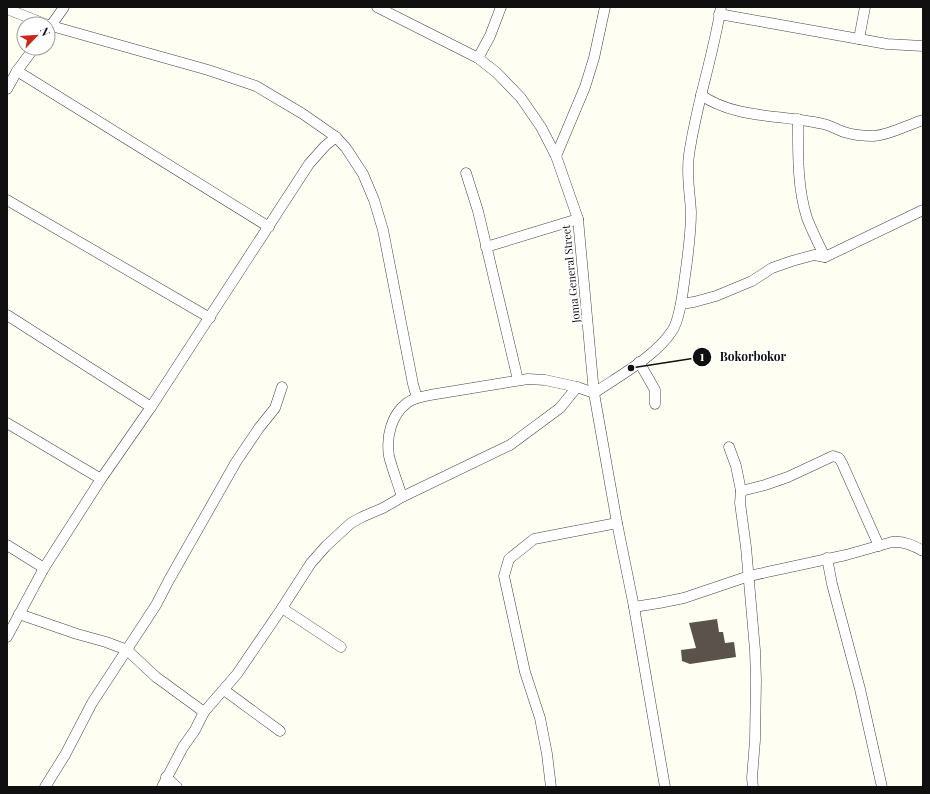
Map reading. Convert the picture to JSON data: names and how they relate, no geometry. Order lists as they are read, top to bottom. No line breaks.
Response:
{"streets":{"street":["Joma General Street"]},"places":["Bokorbokor"],"north":"top right"}
